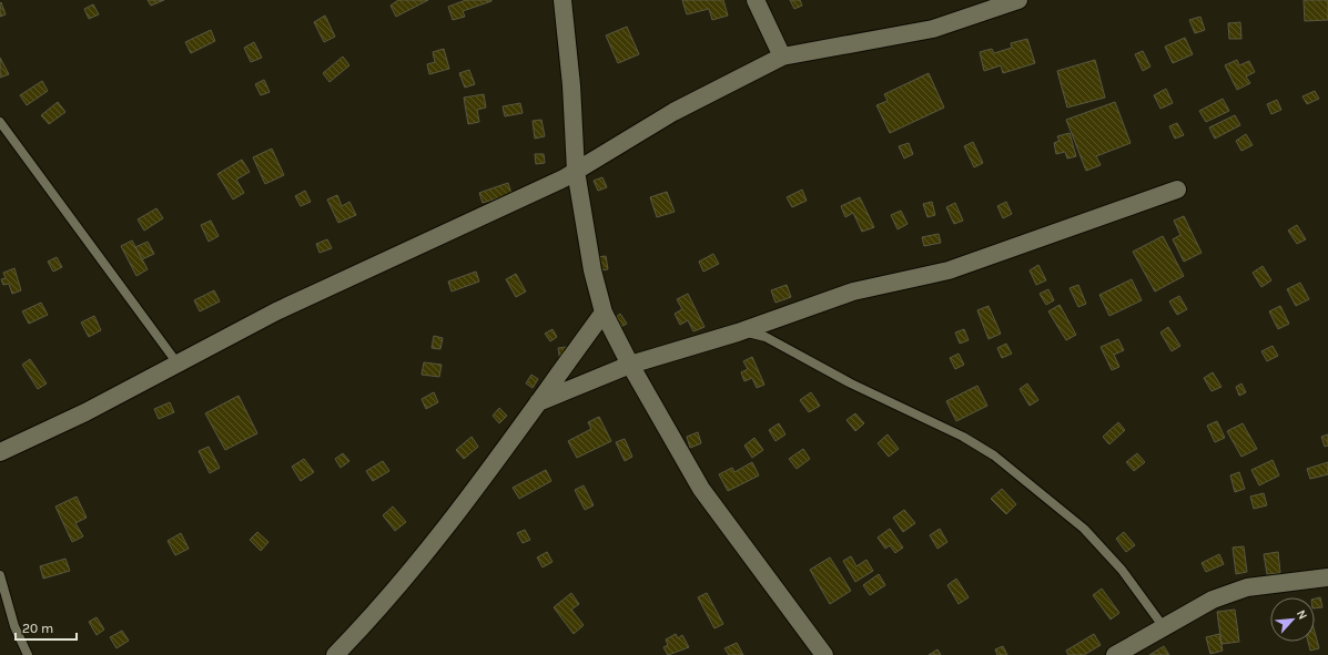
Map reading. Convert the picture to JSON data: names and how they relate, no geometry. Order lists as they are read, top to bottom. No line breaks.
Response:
{"scale_bar":"20 m","north":"top right"}
